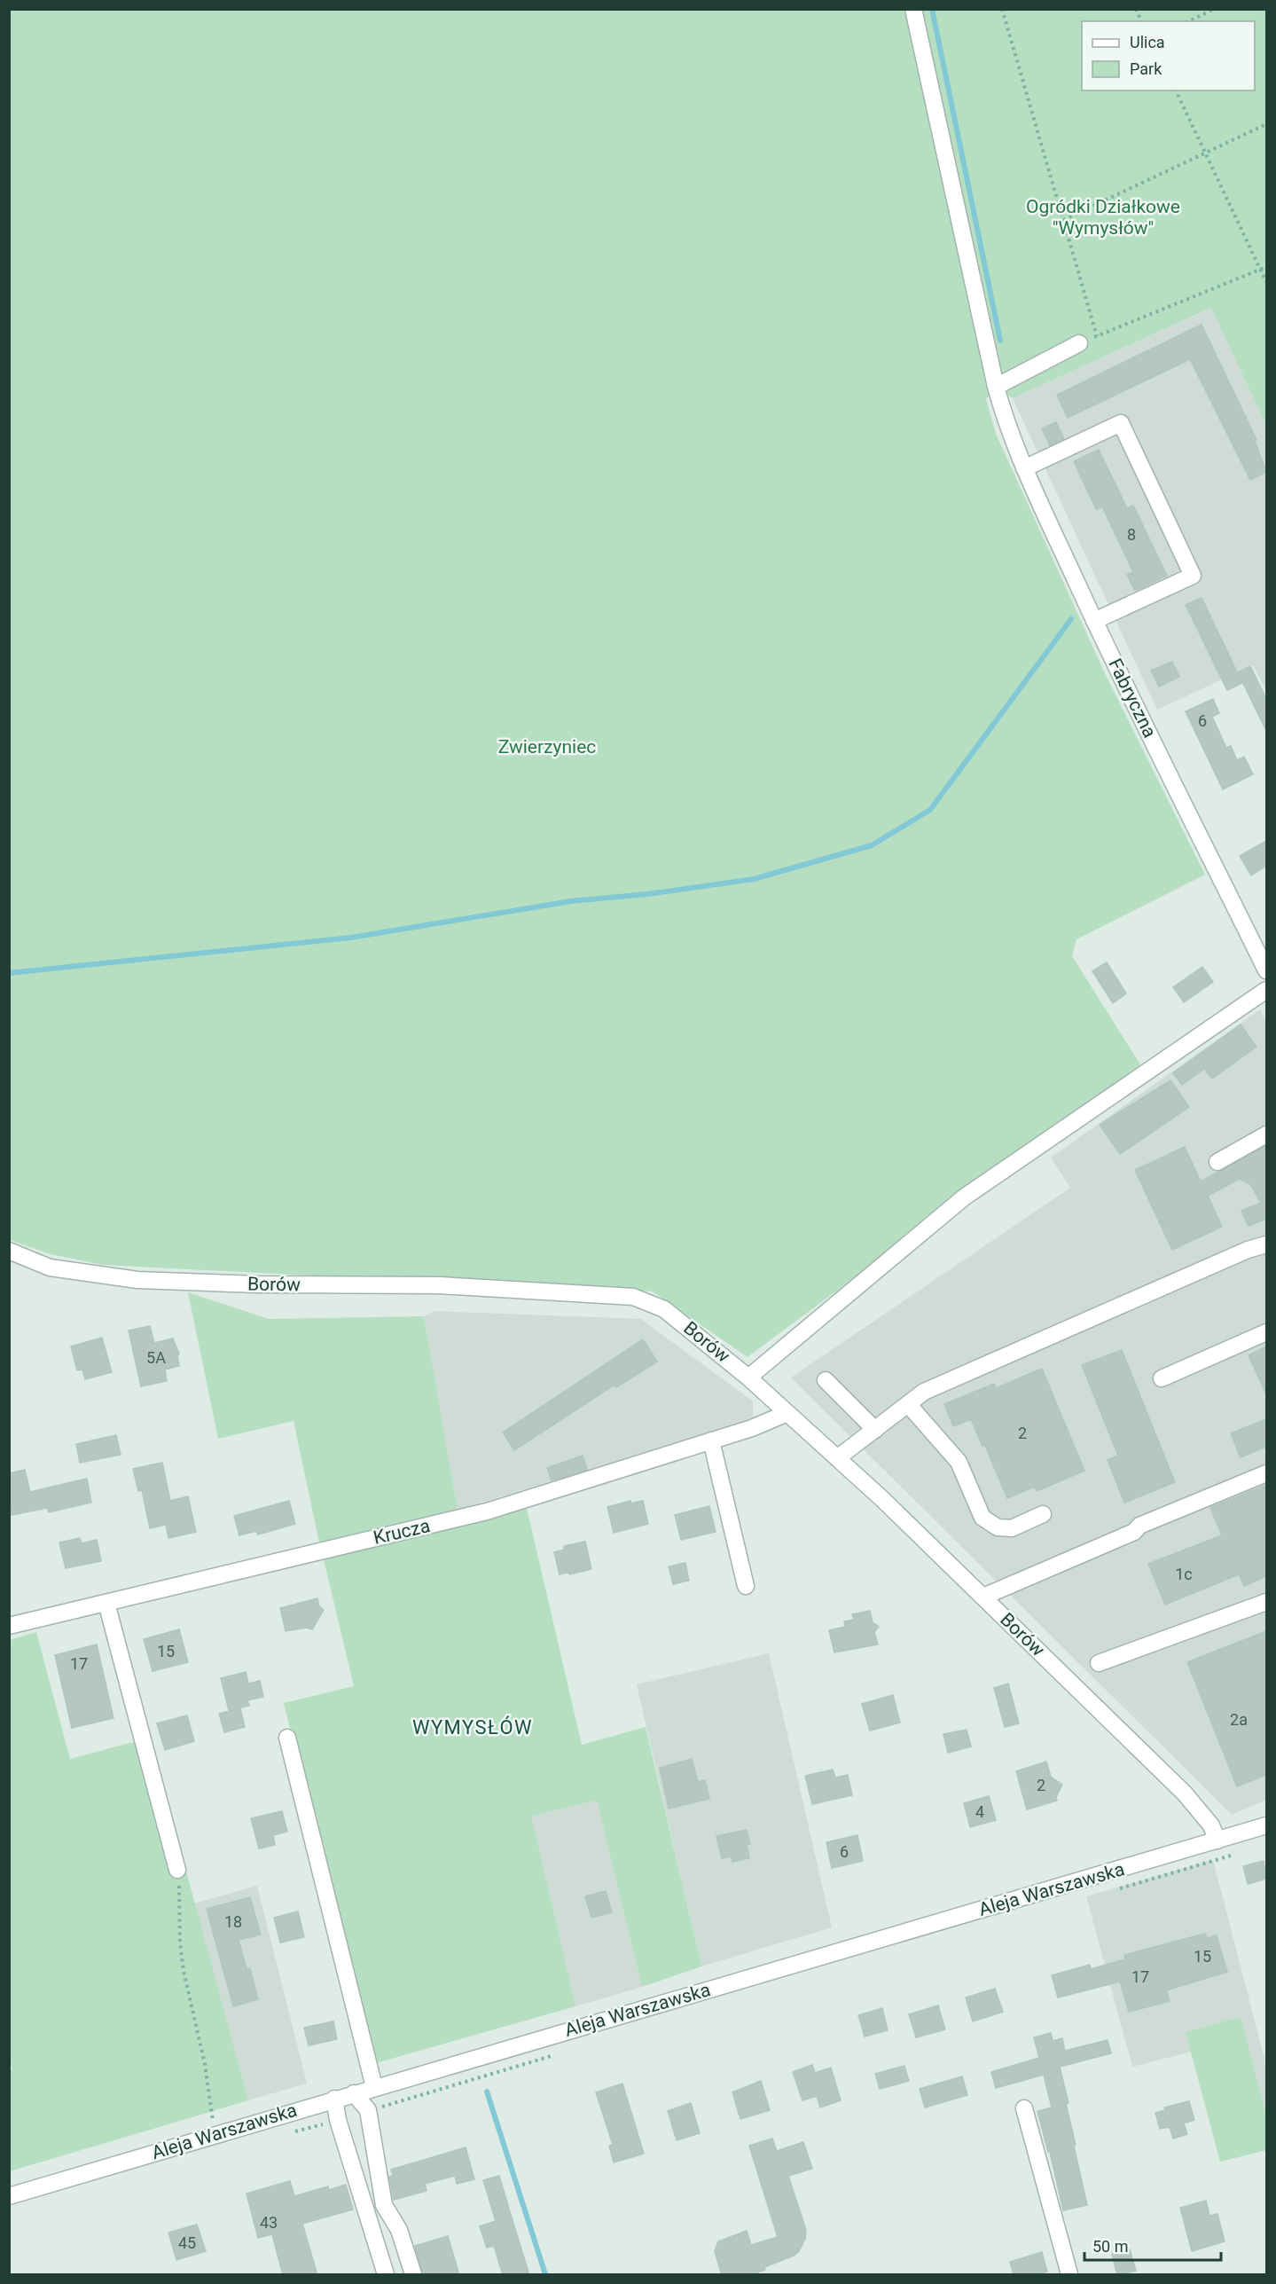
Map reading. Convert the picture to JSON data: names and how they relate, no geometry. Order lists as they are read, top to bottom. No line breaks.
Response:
{"streets":{"street":["Fabryczna","Borów","Krucza","Aleja Warszawska"]},"crossings":[["Borów","Krucza"],["Borów","Aleja Warszawska"]],"districts":["WYMYSŁÓW"],"parks":["Ogródki Działkowe \"Wymysłów\"","Zwierzyniec"],"house_numbers":["8","6","5A","2","1c","15","17","2a","2","4","6","18","15","17","43","45"],"legend":["Ulica","Park"],"scale_bar":"50 m"}
